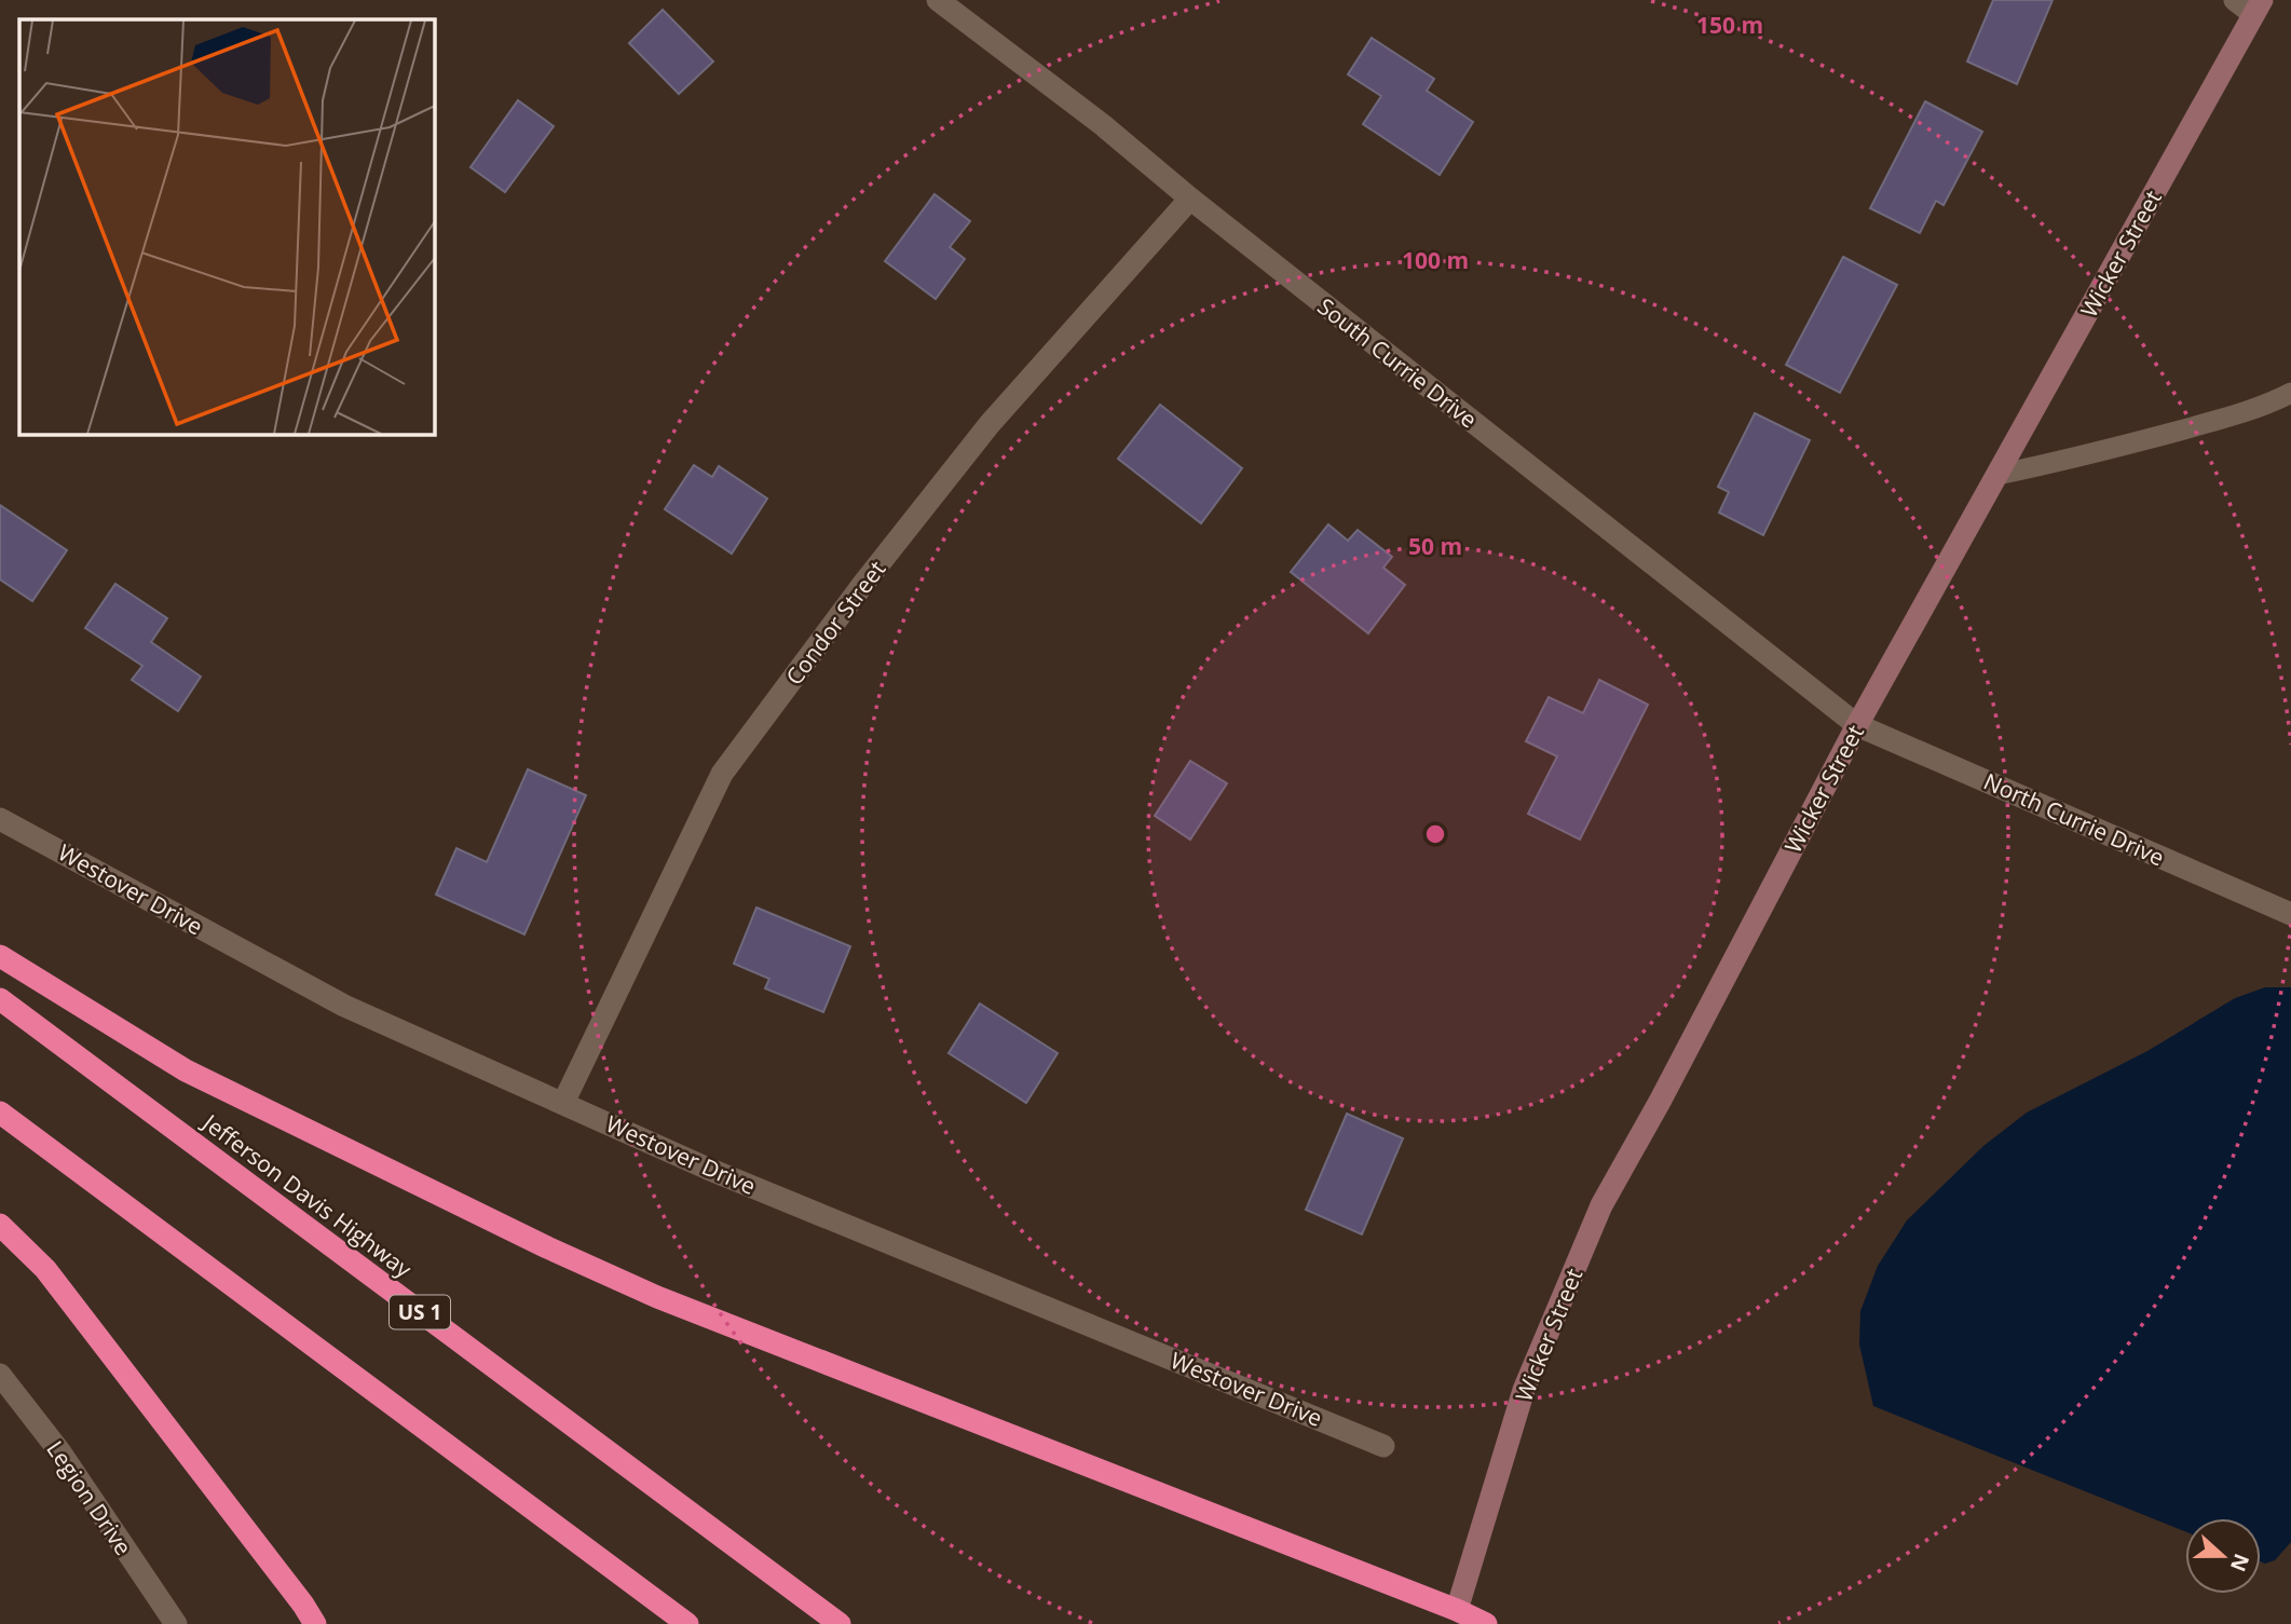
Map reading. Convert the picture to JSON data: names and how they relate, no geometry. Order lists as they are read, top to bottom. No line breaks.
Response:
{"streets":{"highway":["Jefferson Davis Highway","US 1"],"main road":["Wicker Street"],"street":["South Currie Drive","Condor Street","North Currie Drive","Westover Drive","Legion Drive"]},"crossings":[["Wicker Street","South Currie Drive"],["Wicker Street","North Currie Drive"],["South Currie Drive","Condor Street"],["South Currie Drive","North Currie Drive"],["Condor Street","Westover Drive"]],"north":"right","rings":["150 m","100 m","50 m"]}
